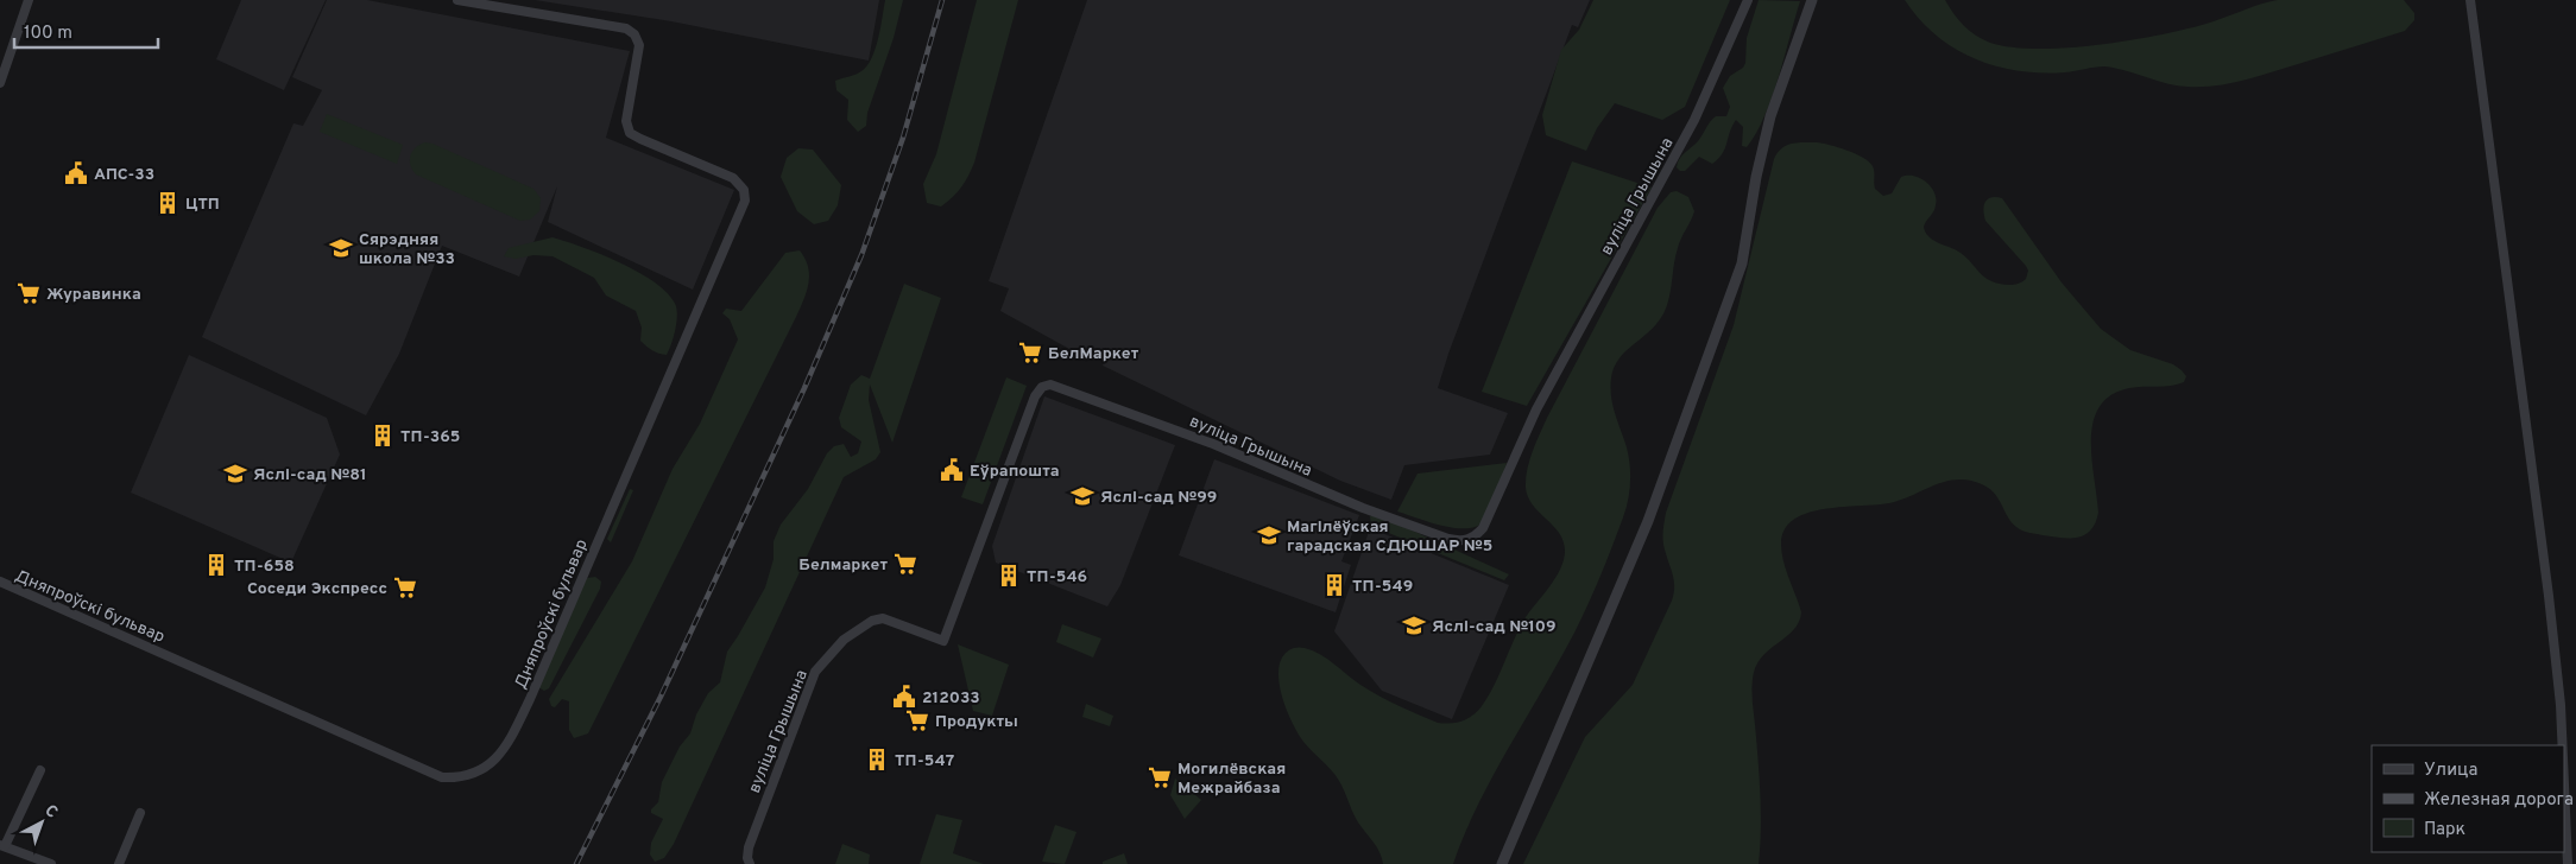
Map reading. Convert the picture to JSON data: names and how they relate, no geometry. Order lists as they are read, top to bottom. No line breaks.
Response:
{"streets":{"street":["вуліца Грышына","Дняпроўскі бульвар"]},"places":{"public building":["АПС-33","Еўрапошта","212033"],"building":["ЦТП","ТП-365","ТП-658","ТП-546","ТП-549","ТП-547"],"school or university":["Сярэдняя школа №33","Яслі-сад №81","Яслі-сад №99","Магілёўская гарадская СДЮШАР №5","Яслі-сад №109"],"supermarket":["Журавинка","БелМаркет","Белмаркет","Соседи Экспресс","Продукты","Могилёвская Межрайбаза"]},"legend":["Улица","Железная дорога","Парк"],"scale_bar":"100 m","north":"top right"}
